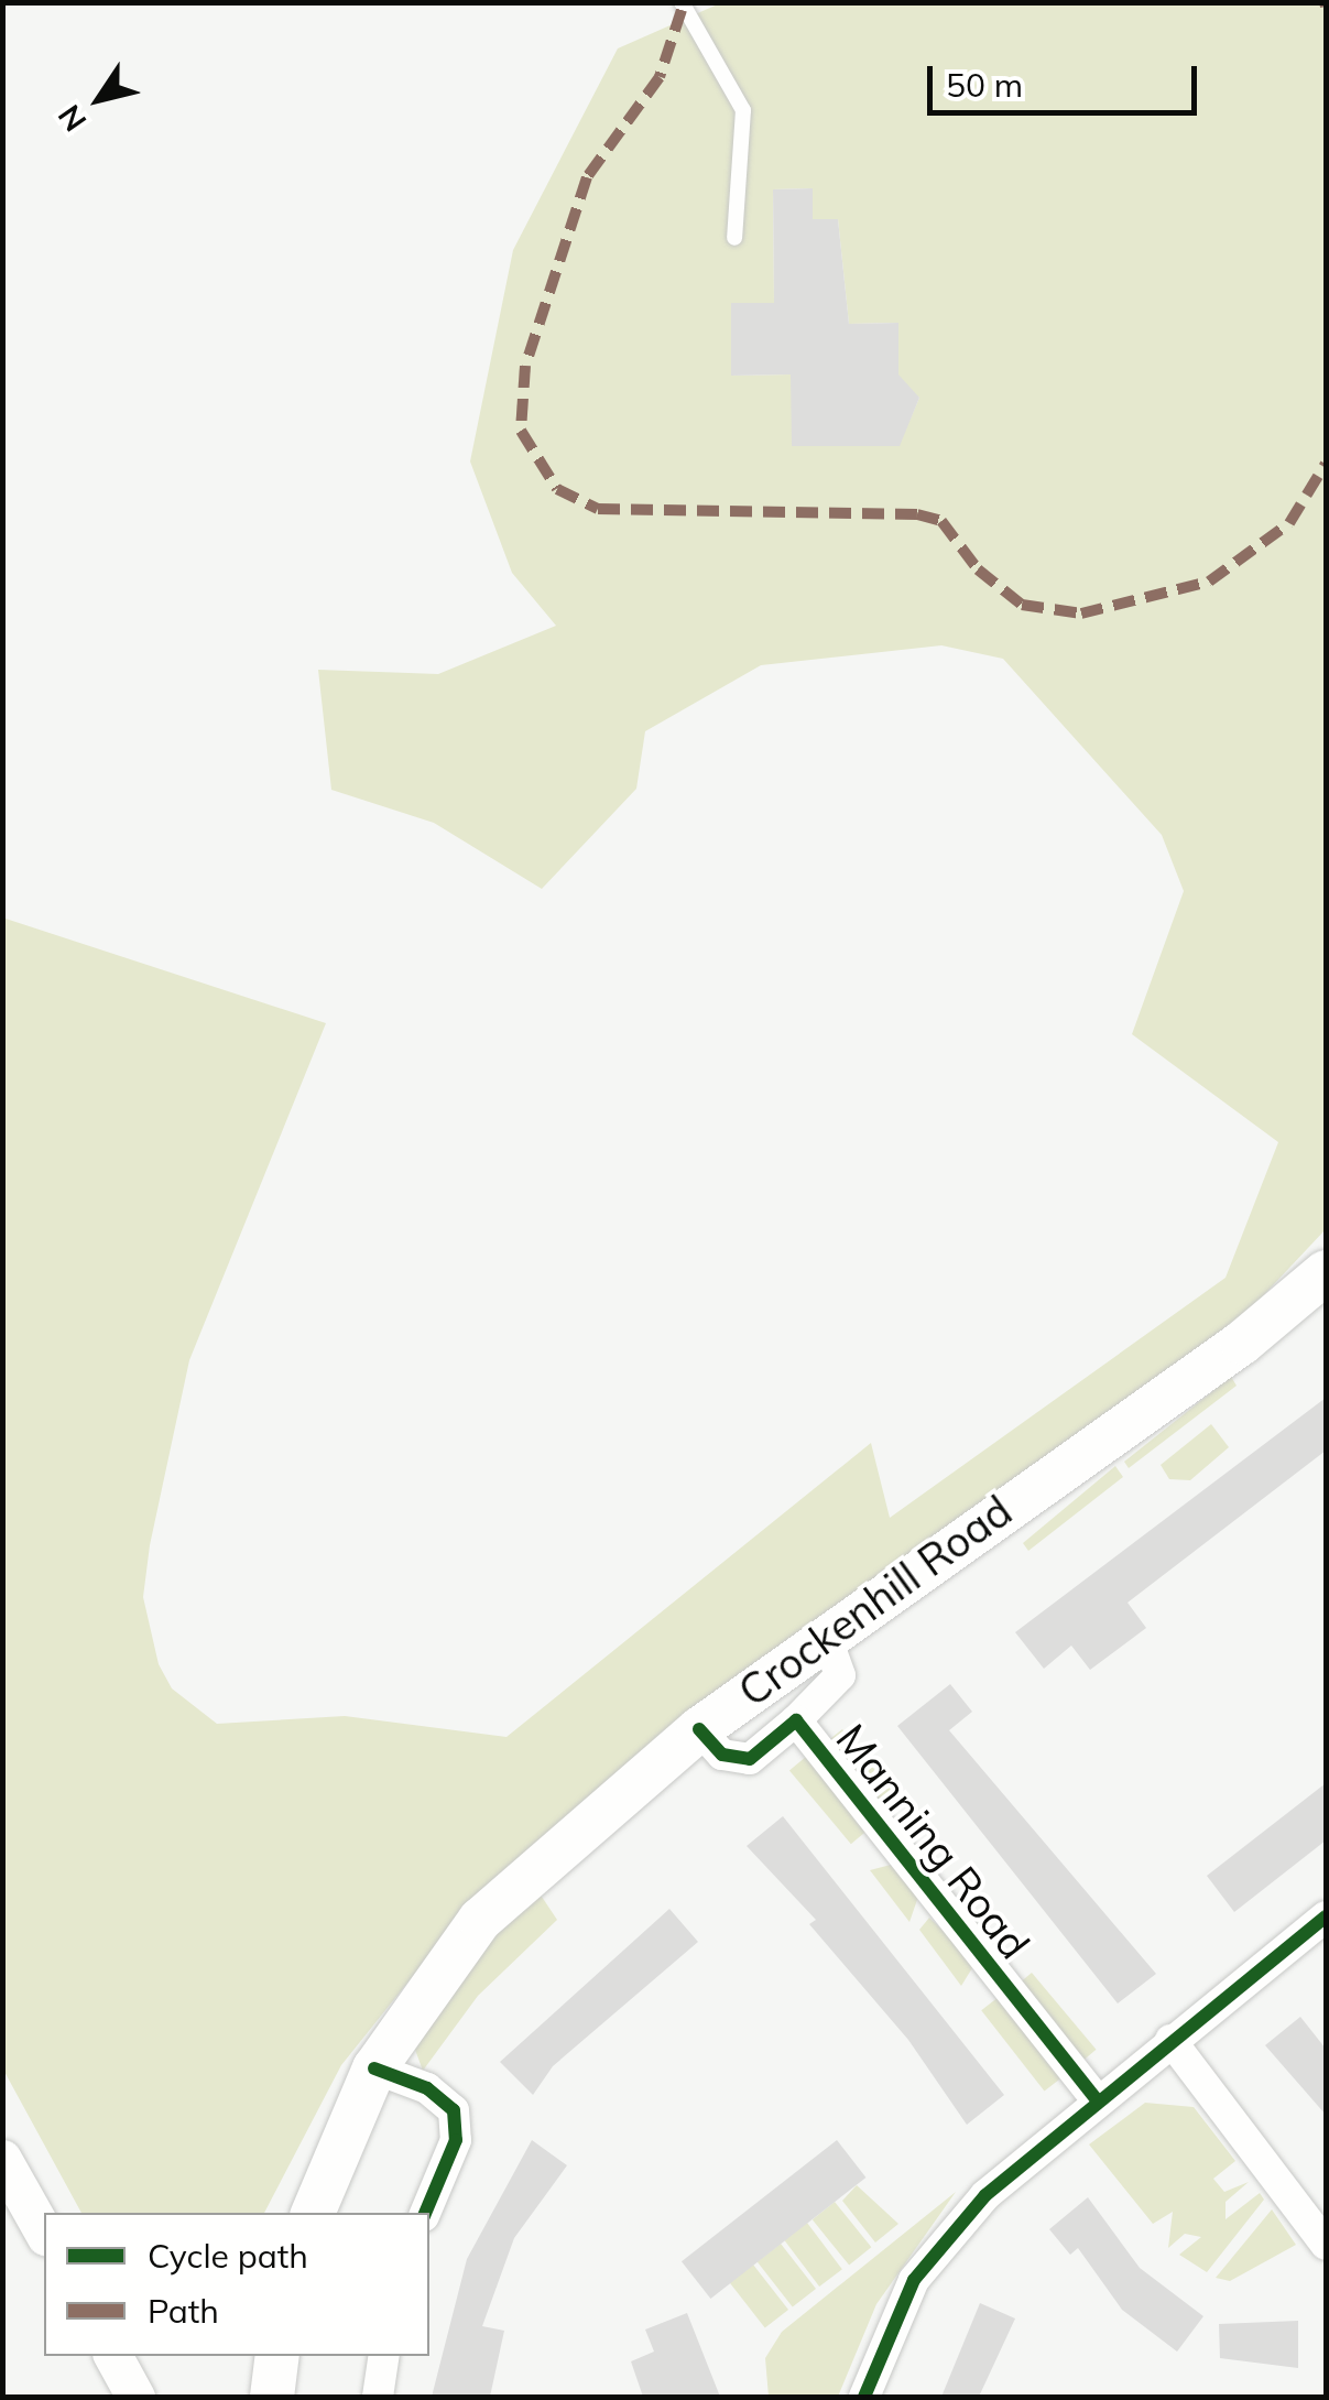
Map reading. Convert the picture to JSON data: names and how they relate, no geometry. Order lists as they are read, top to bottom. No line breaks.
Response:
{"streets":{"main road":["Crockenhill Road"],"street":["Manning Road"]},"crossings":[["Crockenhill Road","Manning Road"]],"legend":["Cycle path","Path"],"scale_bar":"50 m","north":"bottom left"}
